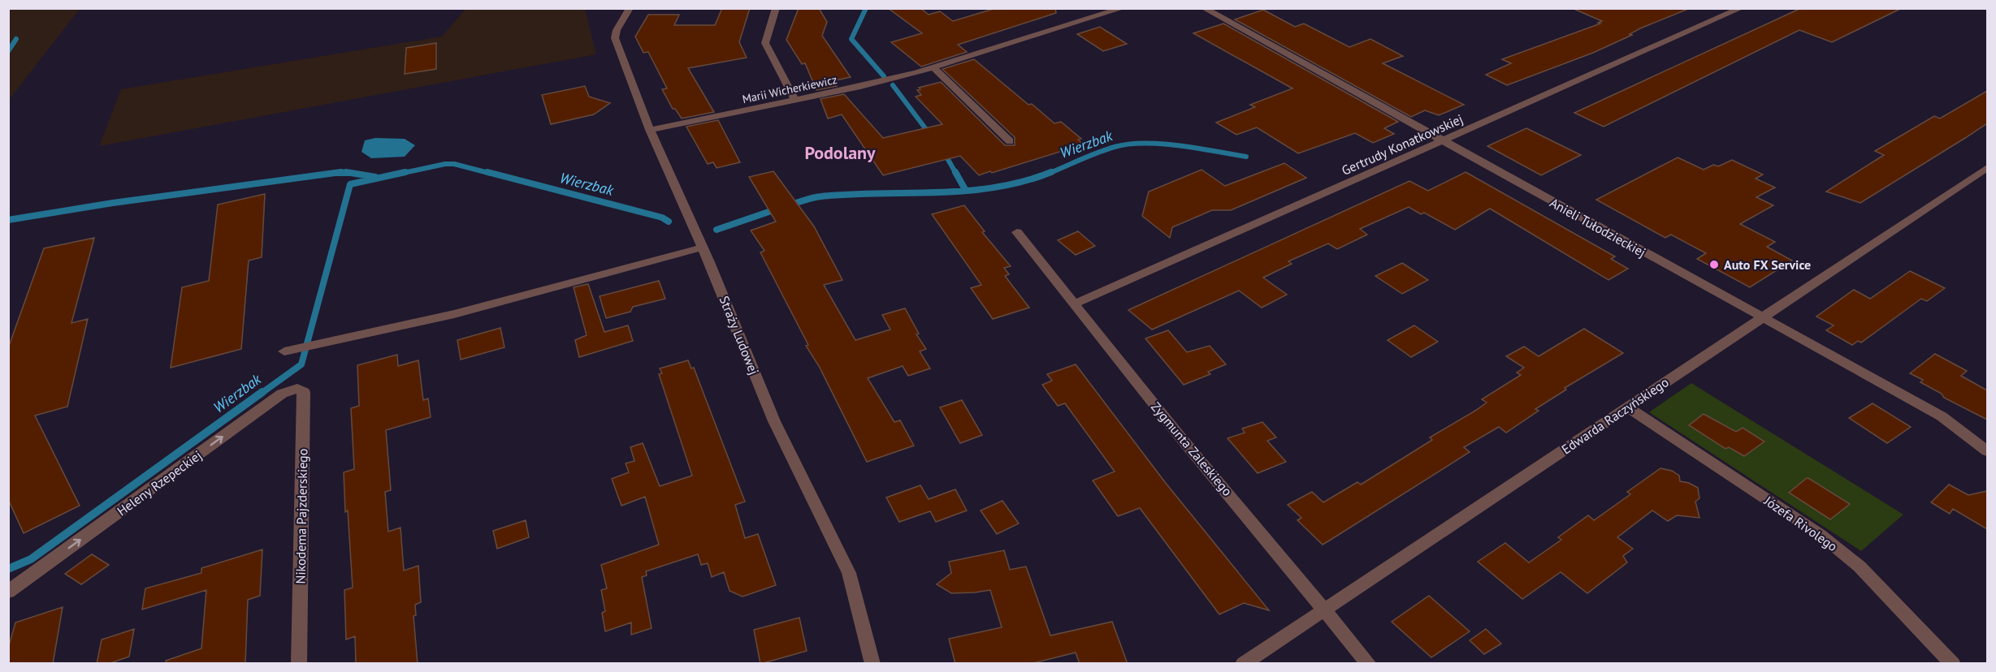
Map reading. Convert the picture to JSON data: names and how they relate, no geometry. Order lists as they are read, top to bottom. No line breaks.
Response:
{"streets":{"street":["Marii Wicherkiewicz","Gertrudy Konatkowskiej","Anieli Tułodzieckiej","Straży Ludowej","Edwarda Raczyńskiego","Zygmunta Zaleskiego","Heleny Rzepeckiej","Nikodema Pajzderskiego","Józefa Rivolego"]},"crossings":[["Marii Wicherkiewicz","Straży Ludowej"],["Gertrudy Konatkowskiej","Anieli Tułodzieckiej"],["Gertrudy Konatkowskiej","Zygmunta Zaleskiego"],["Anieli Tułodzieckiej","Edwarda Raczyńskiego"],["Edwarda Raczyńskiego","Zygmunta Zaleskiego"],["Edwarda Raczyńskiego","Józefa Rivolego"],["Heleny Rzepeckiej","Nikodema Pajzderskiego"]],"one_way":["Heleny Rzepeckiej"],"districts":["Podolany"],"water":["Wierzbak"],"places":["Auto FX Service"]}
